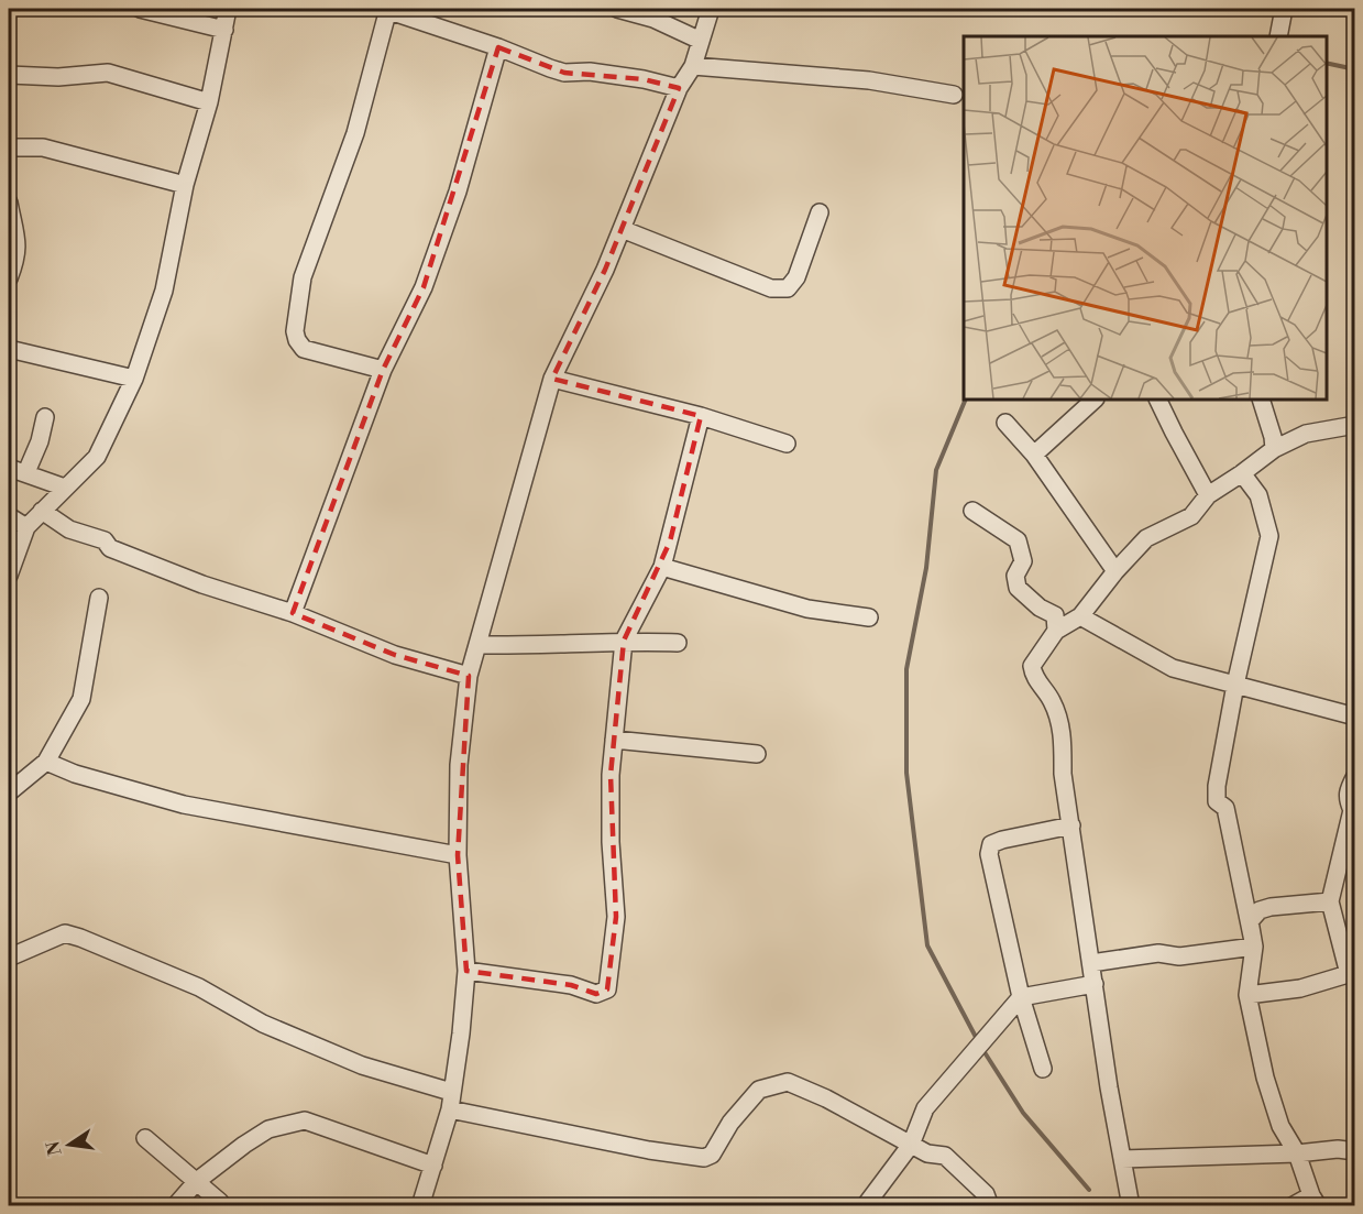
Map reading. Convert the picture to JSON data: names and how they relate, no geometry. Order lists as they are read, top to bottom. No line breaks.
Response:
{"north":"left"}
